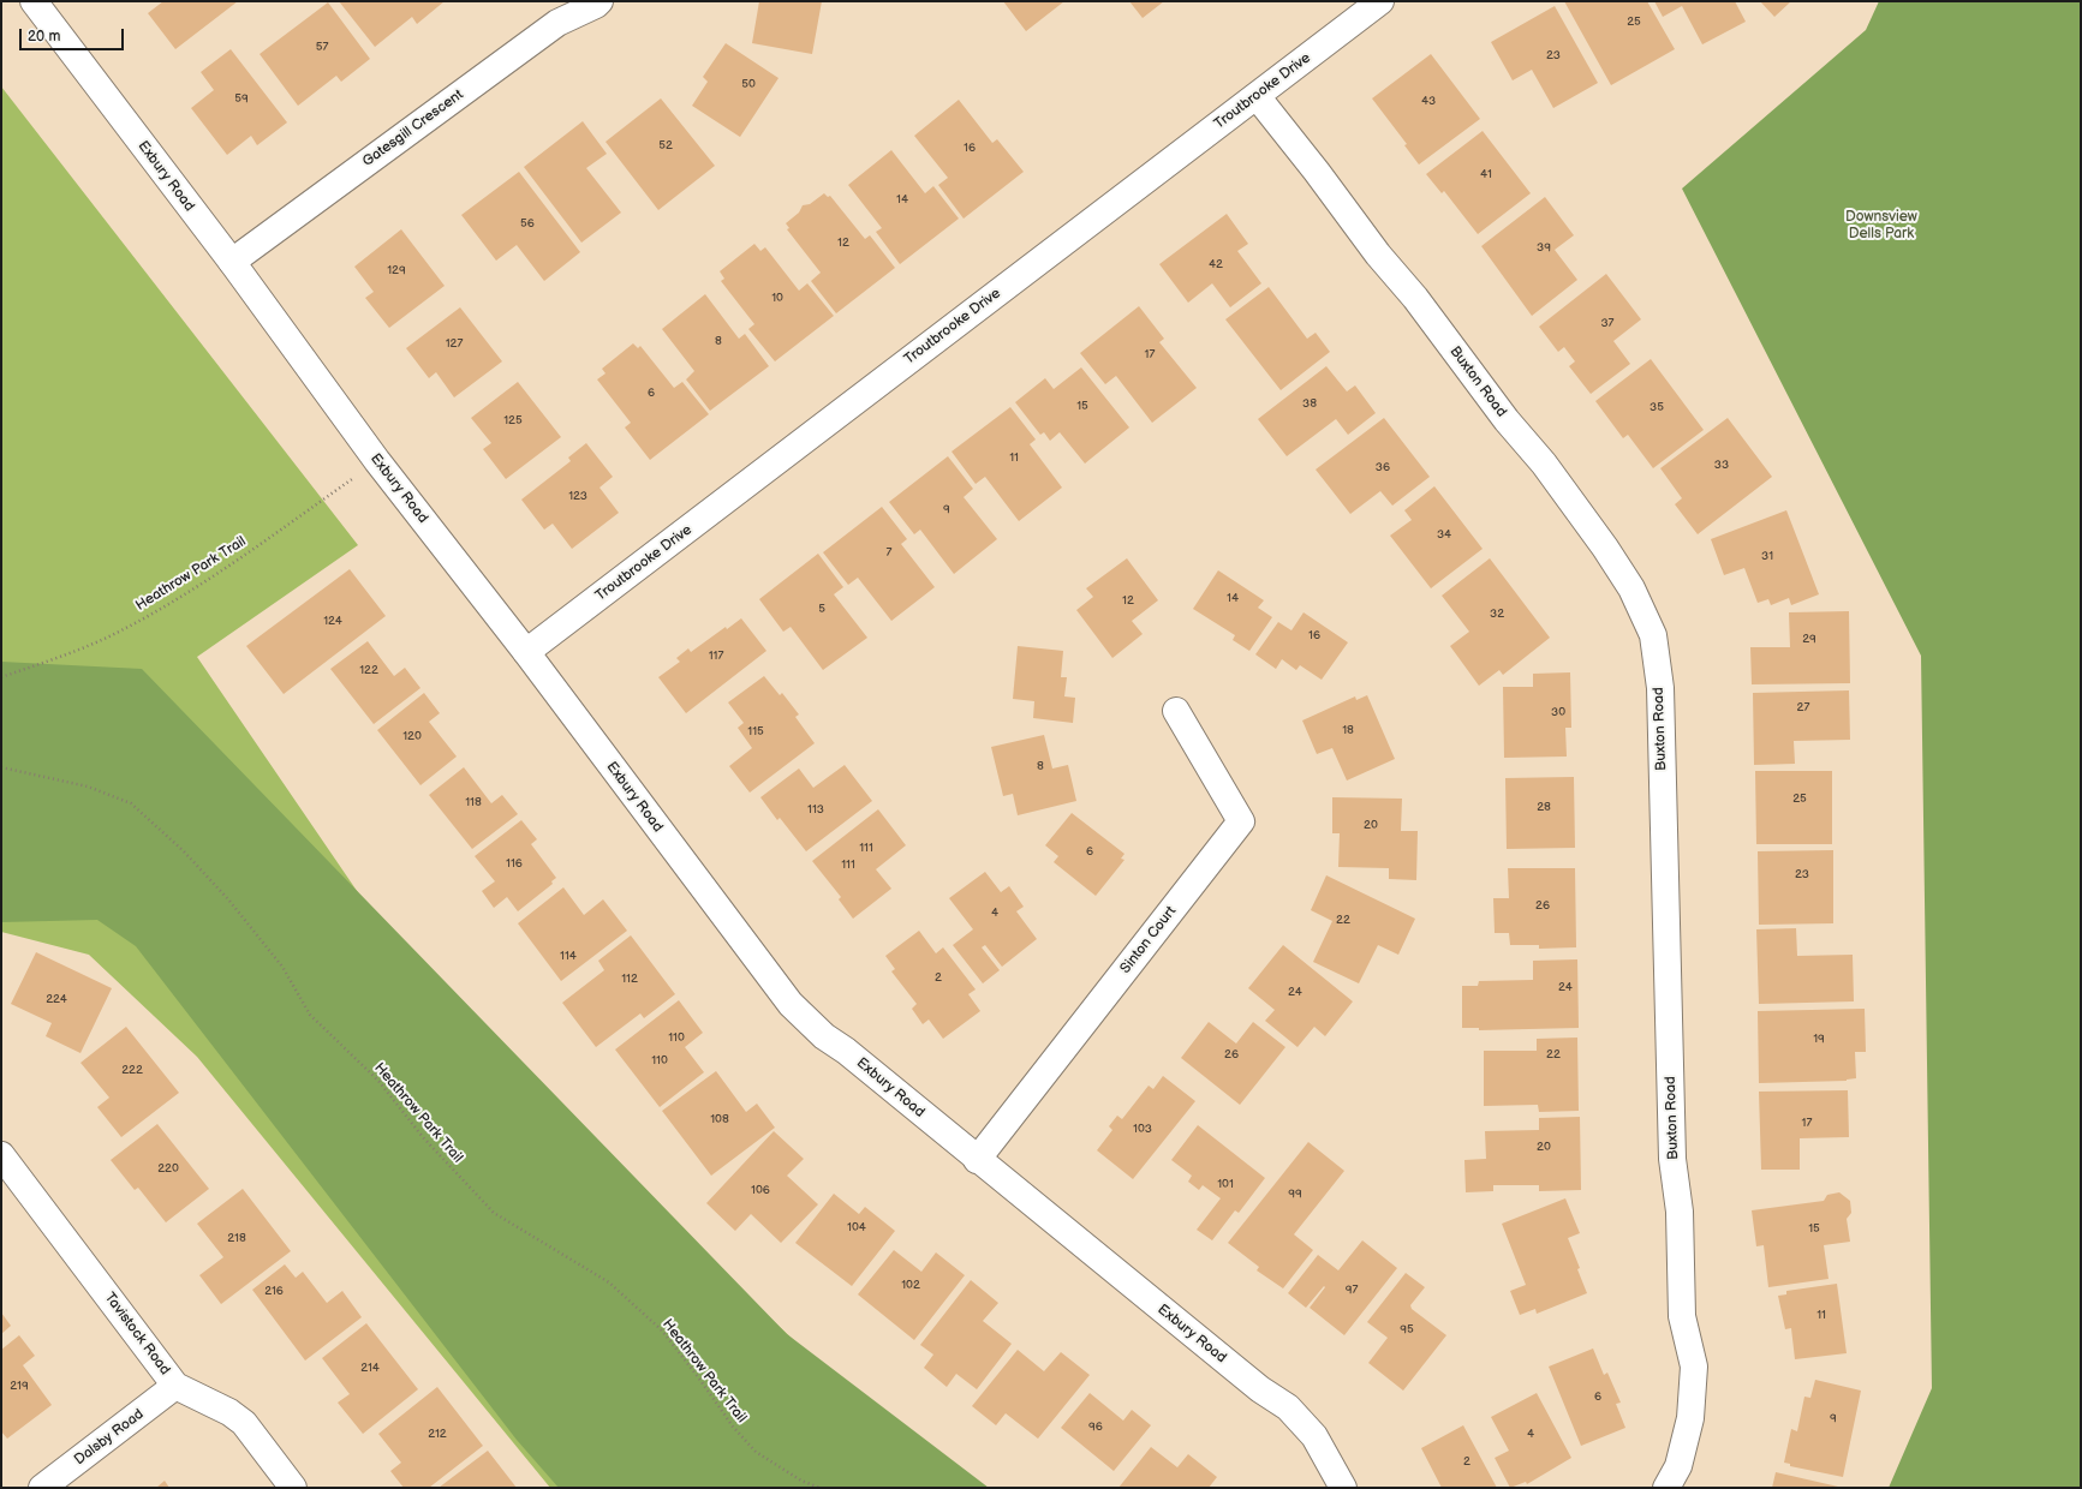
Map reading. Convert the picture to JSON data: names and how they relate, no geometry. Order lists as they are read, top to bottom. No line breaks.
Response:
{"streets":{"street":["Troutbrooke Drive","Gatesgill Crescent","Exbury Road","Buxton Road","Sinton Court","Tavistock Road","Dalsby Road"],"path":["Heathrow Park Trail"]},"crossings":[["Troutbrooke Drive","Exbury Road"],["Troutbrooke Drive","Buxton Road"],["Gatesgill Crescent","Exbury Road"],["Exbury Road","Heathrow Park Trail"],["Exbury Road","Sinton Court"],["Tavistock Road","Dalsby Road"]],"parks":["Downsview Dells Park"],"house_numbers":["25","57","23","50","59","43","52","16","41","14","56","12","39","42","129","10","37","8","127","17","6","38","15","35","125","11","33","36","123","9","34","7","31","14","12","5","32","124","16","29","117","122","27","30","18","115","120","8","25","118","28","113","20","111","6","116","111","23","26","4","22","114","2","112","24","24","224","110","19","26","22","110","222","108","17","103","20","220","101","106","99","104","15","218","102","97","216","11","95","214","219","6","9","96","212","4","2"],"scale_bar":"20 m"}
